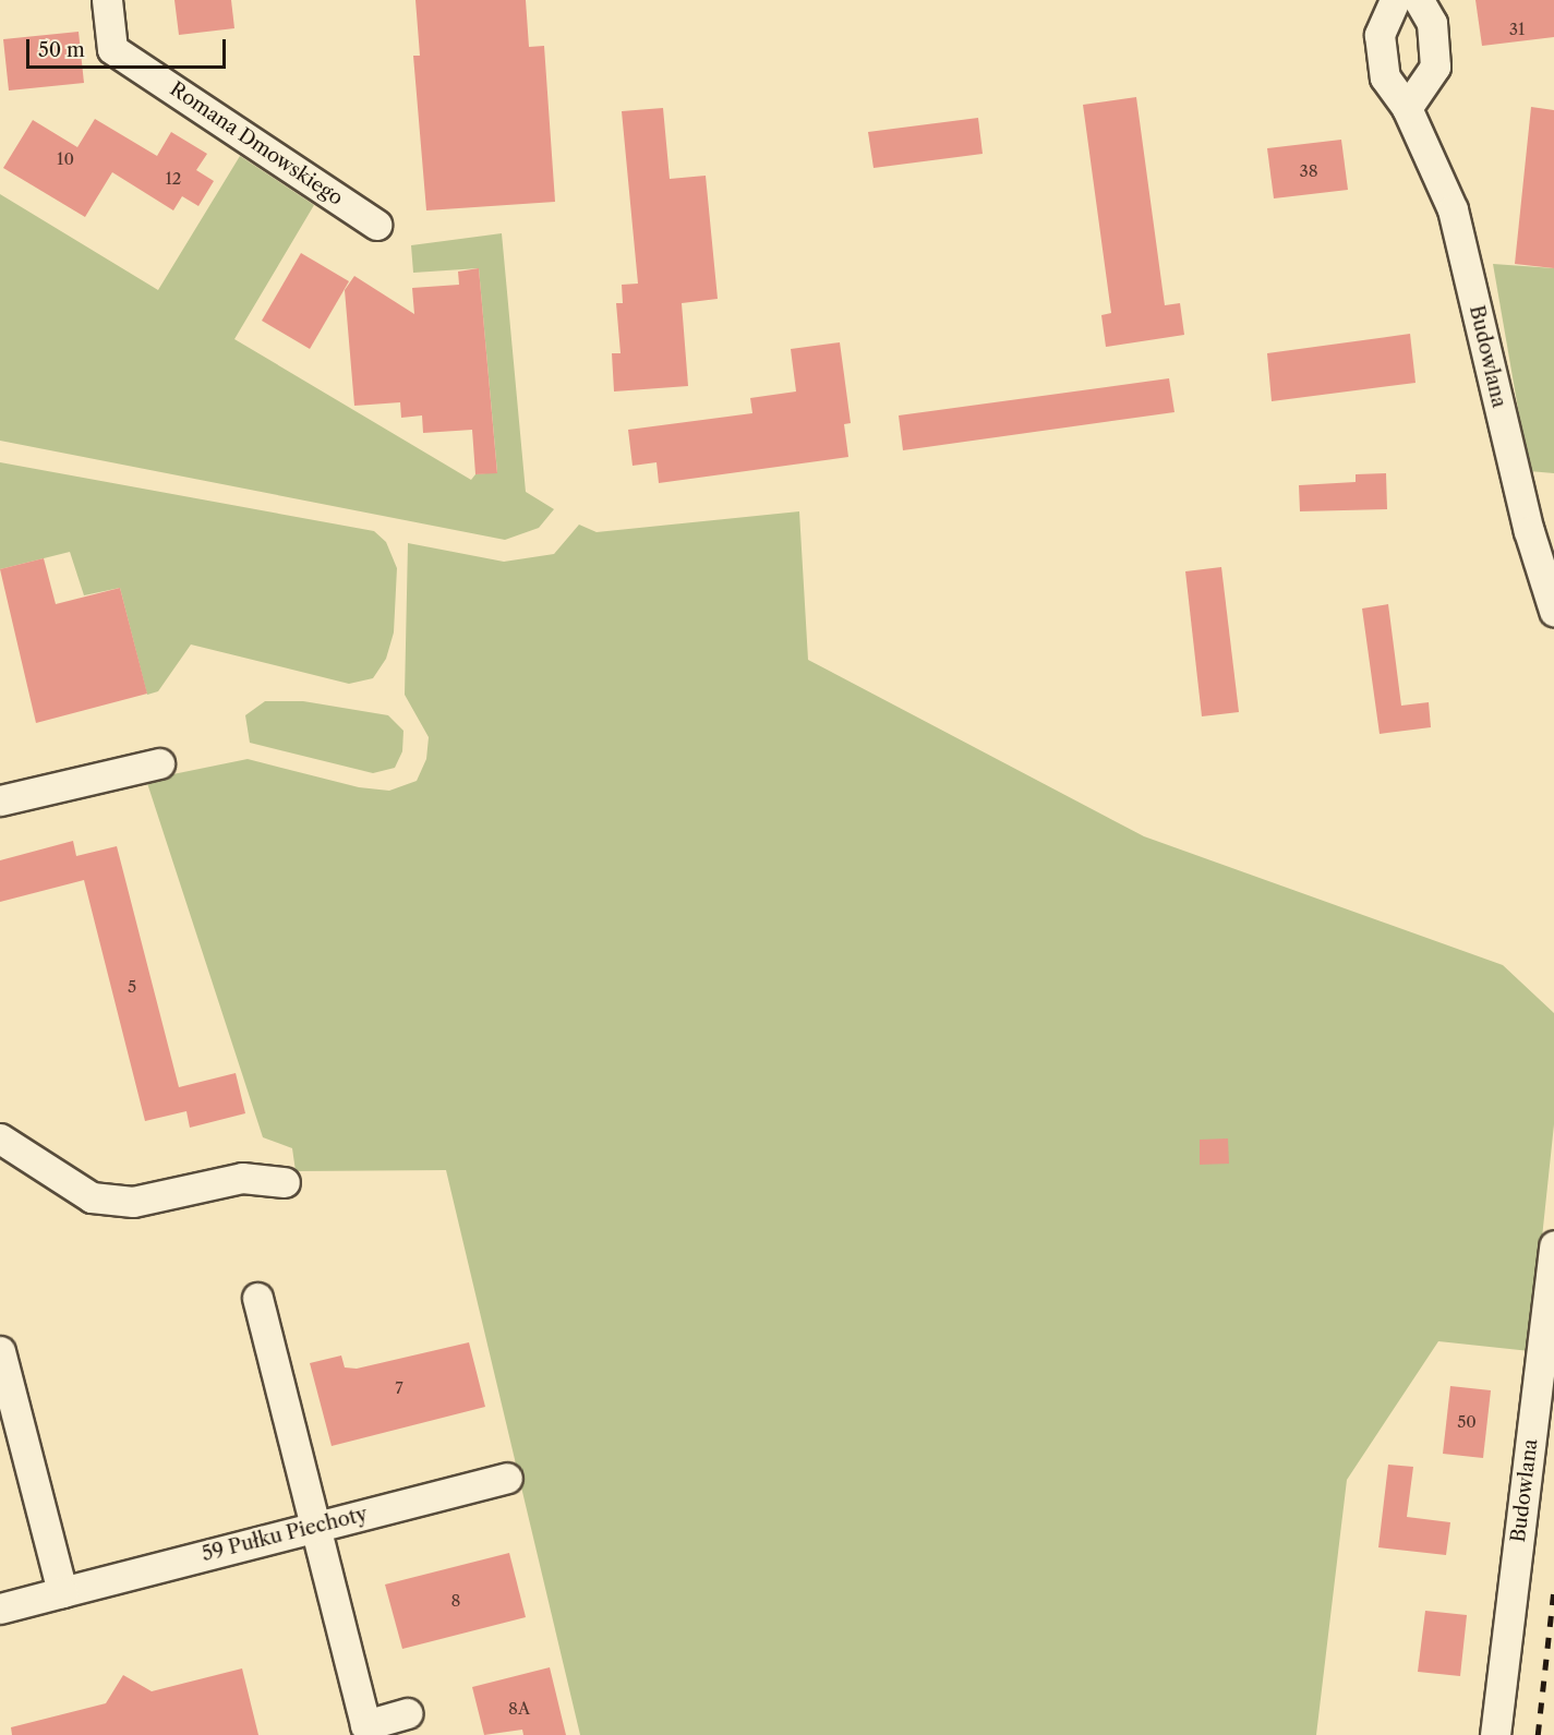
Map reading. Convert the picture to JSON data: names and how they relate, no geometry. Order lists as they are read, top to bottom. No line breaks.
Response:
{"streets":{"street":["Romana Dmowskiego","Budowlana","59 Pułku Piechoty"]},"house_numbers":["31","10","38","12","5","7","50","8","8A"],"scale_bar":"50 m"}
